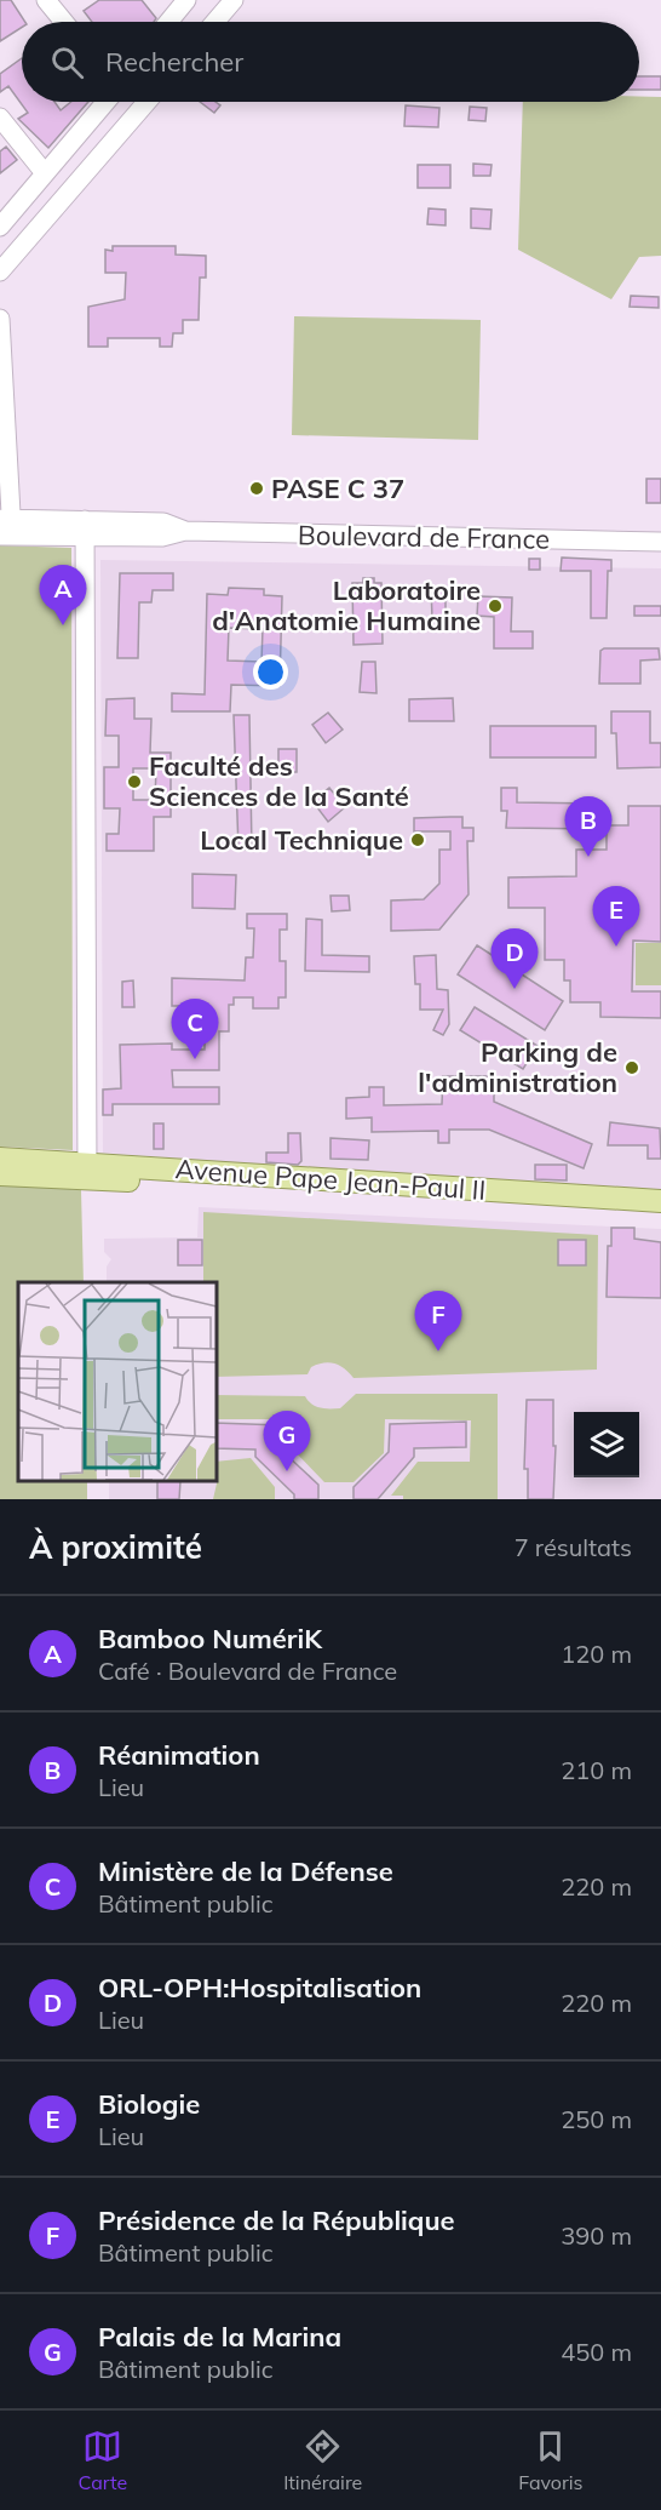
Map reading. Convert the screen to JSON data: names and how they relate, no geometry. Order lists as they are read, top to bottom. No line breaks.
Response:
{"streets":{"main road":["Avenue Pape Jean-Paul II"],"street":["Boulevard de France"]},"places":["PASE C 37","Laboratoire d'Anatomie Humaine","Faculté des Sciences de la Santé","Local Technique","Parking de l'administration"],"page":{"search":"Rechercher","pins":["A","B","E","D","C","F","G"],"heading":["À proximité","7 résultats"],"list":[{"mark":"A","name":"Bamboo NumériK","note":"Café · Boulevard de France","value":"120 m"},{"mark":"B","name":"Réanimation","note":"Lieu","value":"210 m"},{"mark":"C","name":"Ministère de la Défense","note":"Bâtiment public","value":"220 m"},{"mark":"D","name":"ORL-OPH:Hospitalisation","note":"Lieu","value":"220 m"},{"mark":"E","name":"Biologie","note":"Lieu","value":"250 m"},{"mark":"F","name":"Présidence de la République","note":"Bâtiment public","value":"390 m"},{"mark":"G","name":"Palais de la Marina","note":"Bâtiment public","value":"450 m"}],"nav":["Carte","Itinéraire","Favoris"]}}
